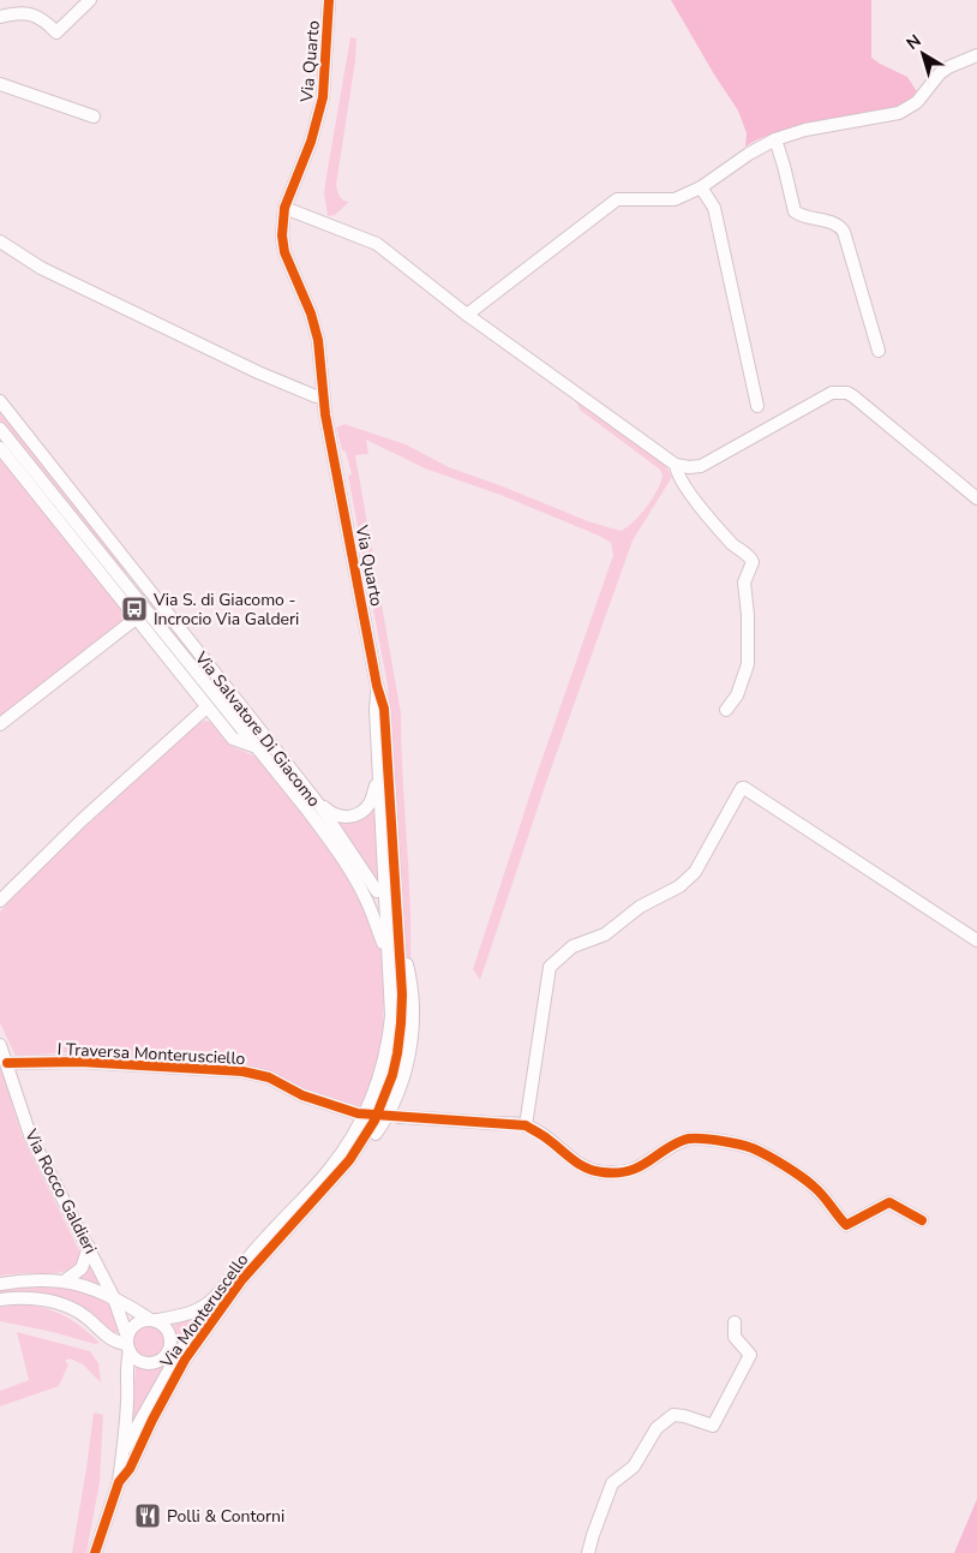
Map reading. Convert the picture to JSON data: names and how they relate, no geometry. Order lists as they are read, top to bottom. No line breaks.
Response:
{"streets":{"street":["Via Quarto","Via Salvatore Di Giacomo","I Traversa Monterusciello","Via Rocco Galdieri","Via Monteruscello"]},"crossings":[["Via Quarto","Via Salvatore Di Giacomo"],["Via Quarto","Via Rocco Galdieri"],["Via Quarto","Via Monteruscello"],["I Traversa Monterusciello","Via Rocco Galdieri"],["Via Rocco Galdieri","Via Monteruscello"]],"places":{"bus stop":["Via S. di Giacomo - Incrocio Via Galderi"],"restaurant":["Polli & Contorni"]},"north":"top left"}
